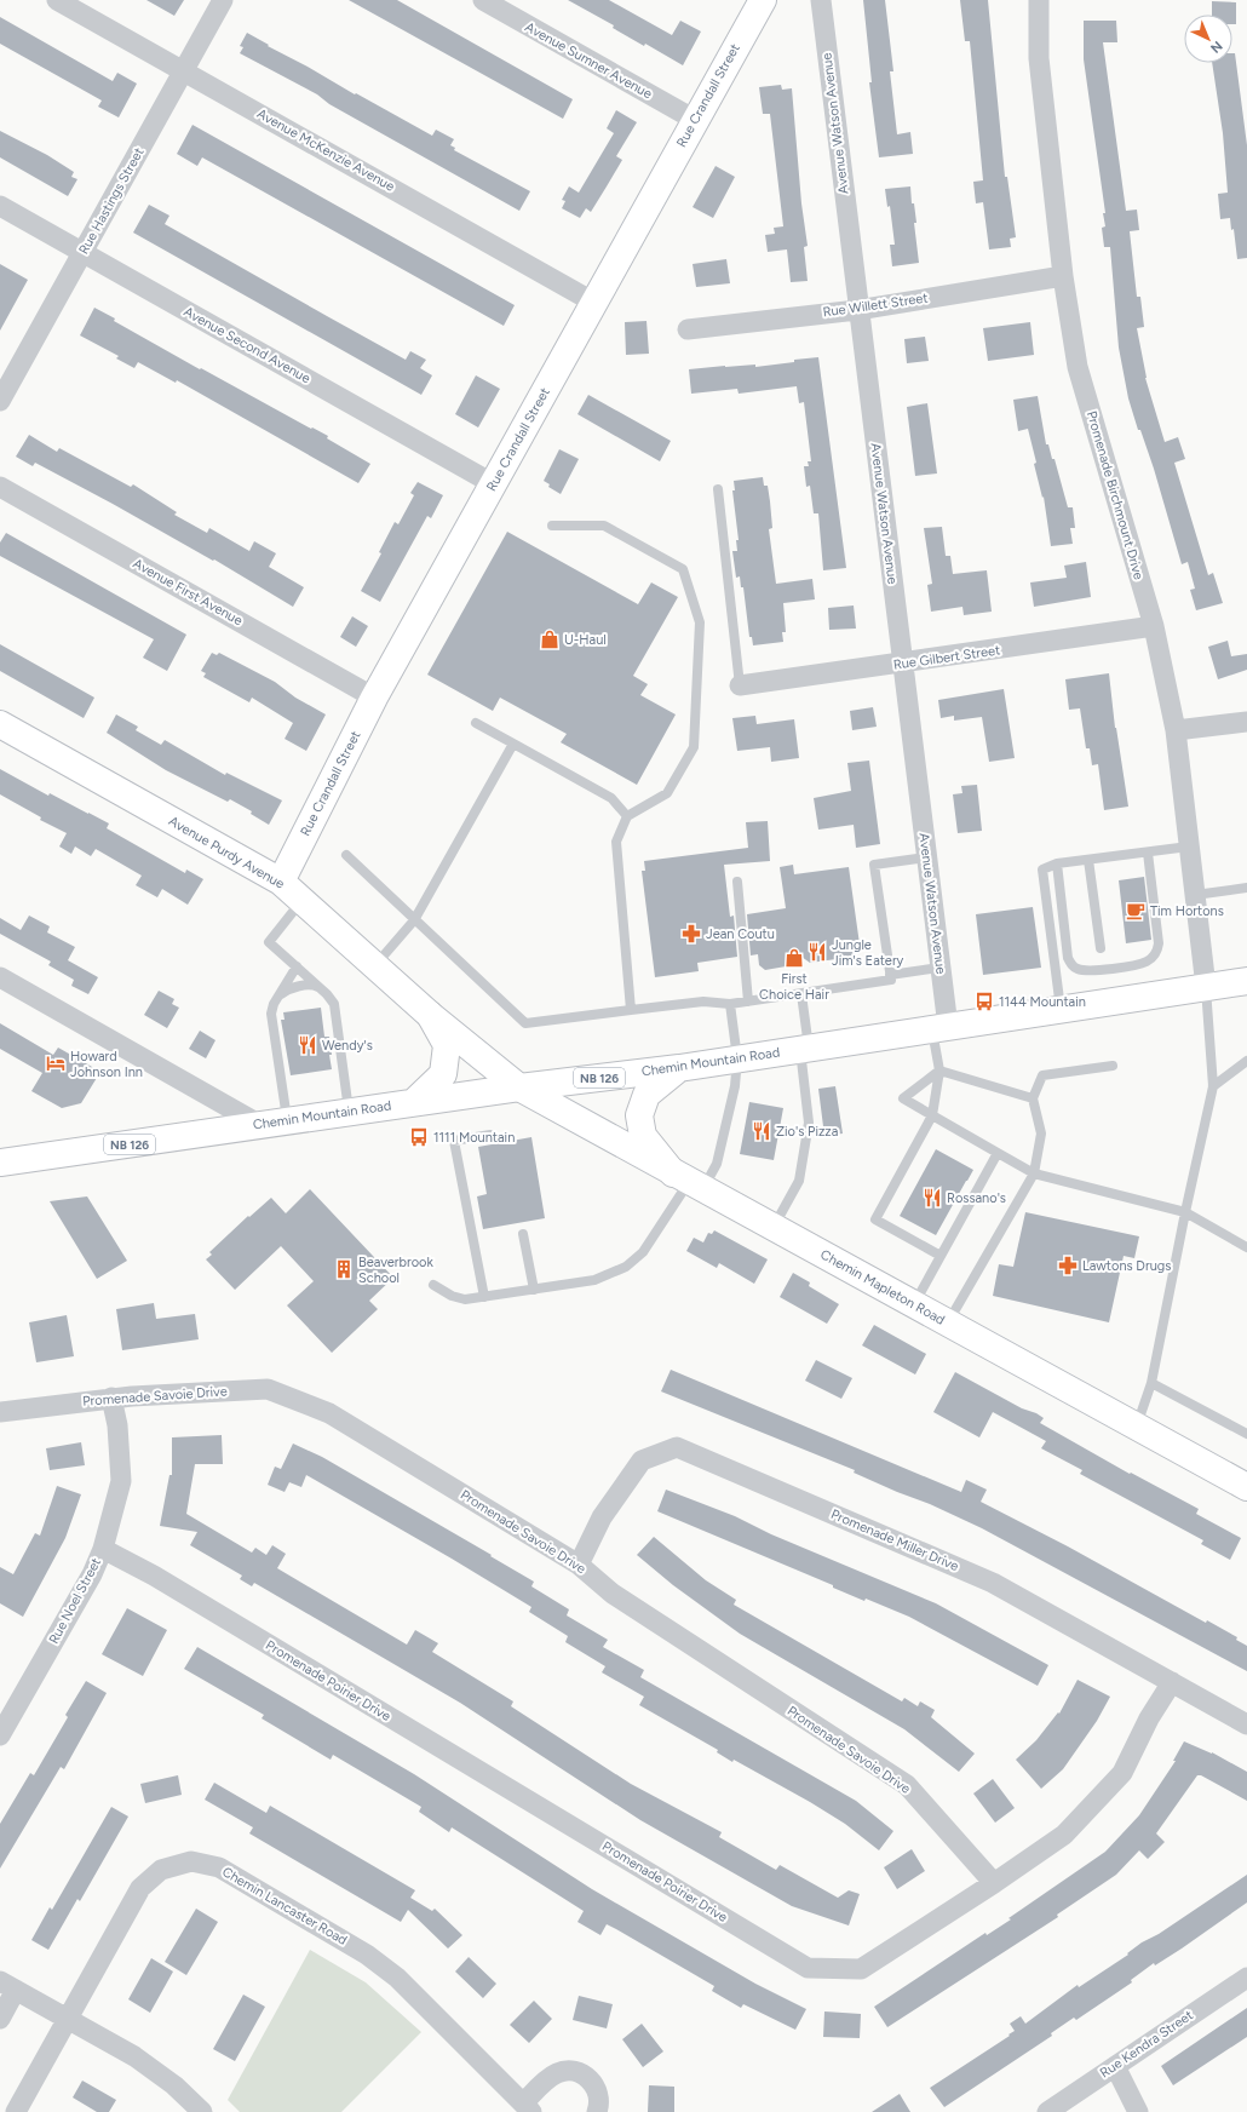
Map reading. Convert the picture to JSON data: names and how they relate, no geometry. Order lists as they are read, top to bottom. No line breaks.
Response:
{"streets":{"main road":["Rue Crandall Street","Avenue Purdy Avenue","Chemin Mountain Road","NB 126","Chemin Mapleton Road"],"street":["Avenue Sumner Avenue","Avenue Watson Avenue","Avenue McKenzie Avenue","Rue Hastings Street","Rue Willett Street","Avenue Second Avenue","Promenade Birchmount Drive","Avenue First Avenue","Rue Gilbert Street","Promenade Savoie Drive","Promenade Miller Drive","Rue Noel Street","Promenade Poirier Drive","Chemin Lancaster Road","Rue Kendra Street"]},"crossings":[["Avenue Sumner Avenue","Rue Crandall Street"],["Rue Crandall Street","Avenue McKenzie Avenue"],["Rue Crandall Street","Avenue Second Avenue"],["Rue Crandall Street","Avenue First Avenue"],["Rue Crandall Street","Avenue Purdy Avenue"],["Avenue Watson Avenue","Rue Willett Street"],["Avenue Watson Avenue","Rue Gilbert Street"],["Avenue Watson Avenue","Chemin Mountain Road"],["Avenue McKenzie Avenue","Rue Hastings Street"],["Rue Hastings Street","Avenue Second Avenue"],["Rue Willett Street","Promenade Birchmount Drive"],["Promenade Birchmount Drive","Rue Gilbert Street"],["Promenade Birchmount Drive","Chemin Mountain Road"],["Avenue Purdy Avenue","Chemin Mountain Road"],["Avenue Purdy Avenue","Chemin Mapleton Road"],["Chemin Mountain Road","Chemin Mapleton Road"],["Promenade Savoie Drive","Promenade Miller Drive"],["Promenade Savoie Drive","Rue Noel Street"],["Promenade Savoie Drive","Promenade Poirier Drive"],["Promenade Miller Drive","Promenade Poirier Drive"],["Rue Noel Street","Promenade Poirier Drive"]],"places":{"shop":["U-Haul","First Choice Hair"],"cafe":["Tim Hortons"],"pharmacy":["Jean Coutu","Lawtons Drugs"],"restaurant":["Jungle Jim's Eatery","Wendy's","Zio's Pizza","Rossano's"],"bus stop":["1144 Mountain","1111 Mountain"],"hotel":["Howard Johnson Inn"],"building":["Beaverbrook School"]},"north":"bottom right"}
